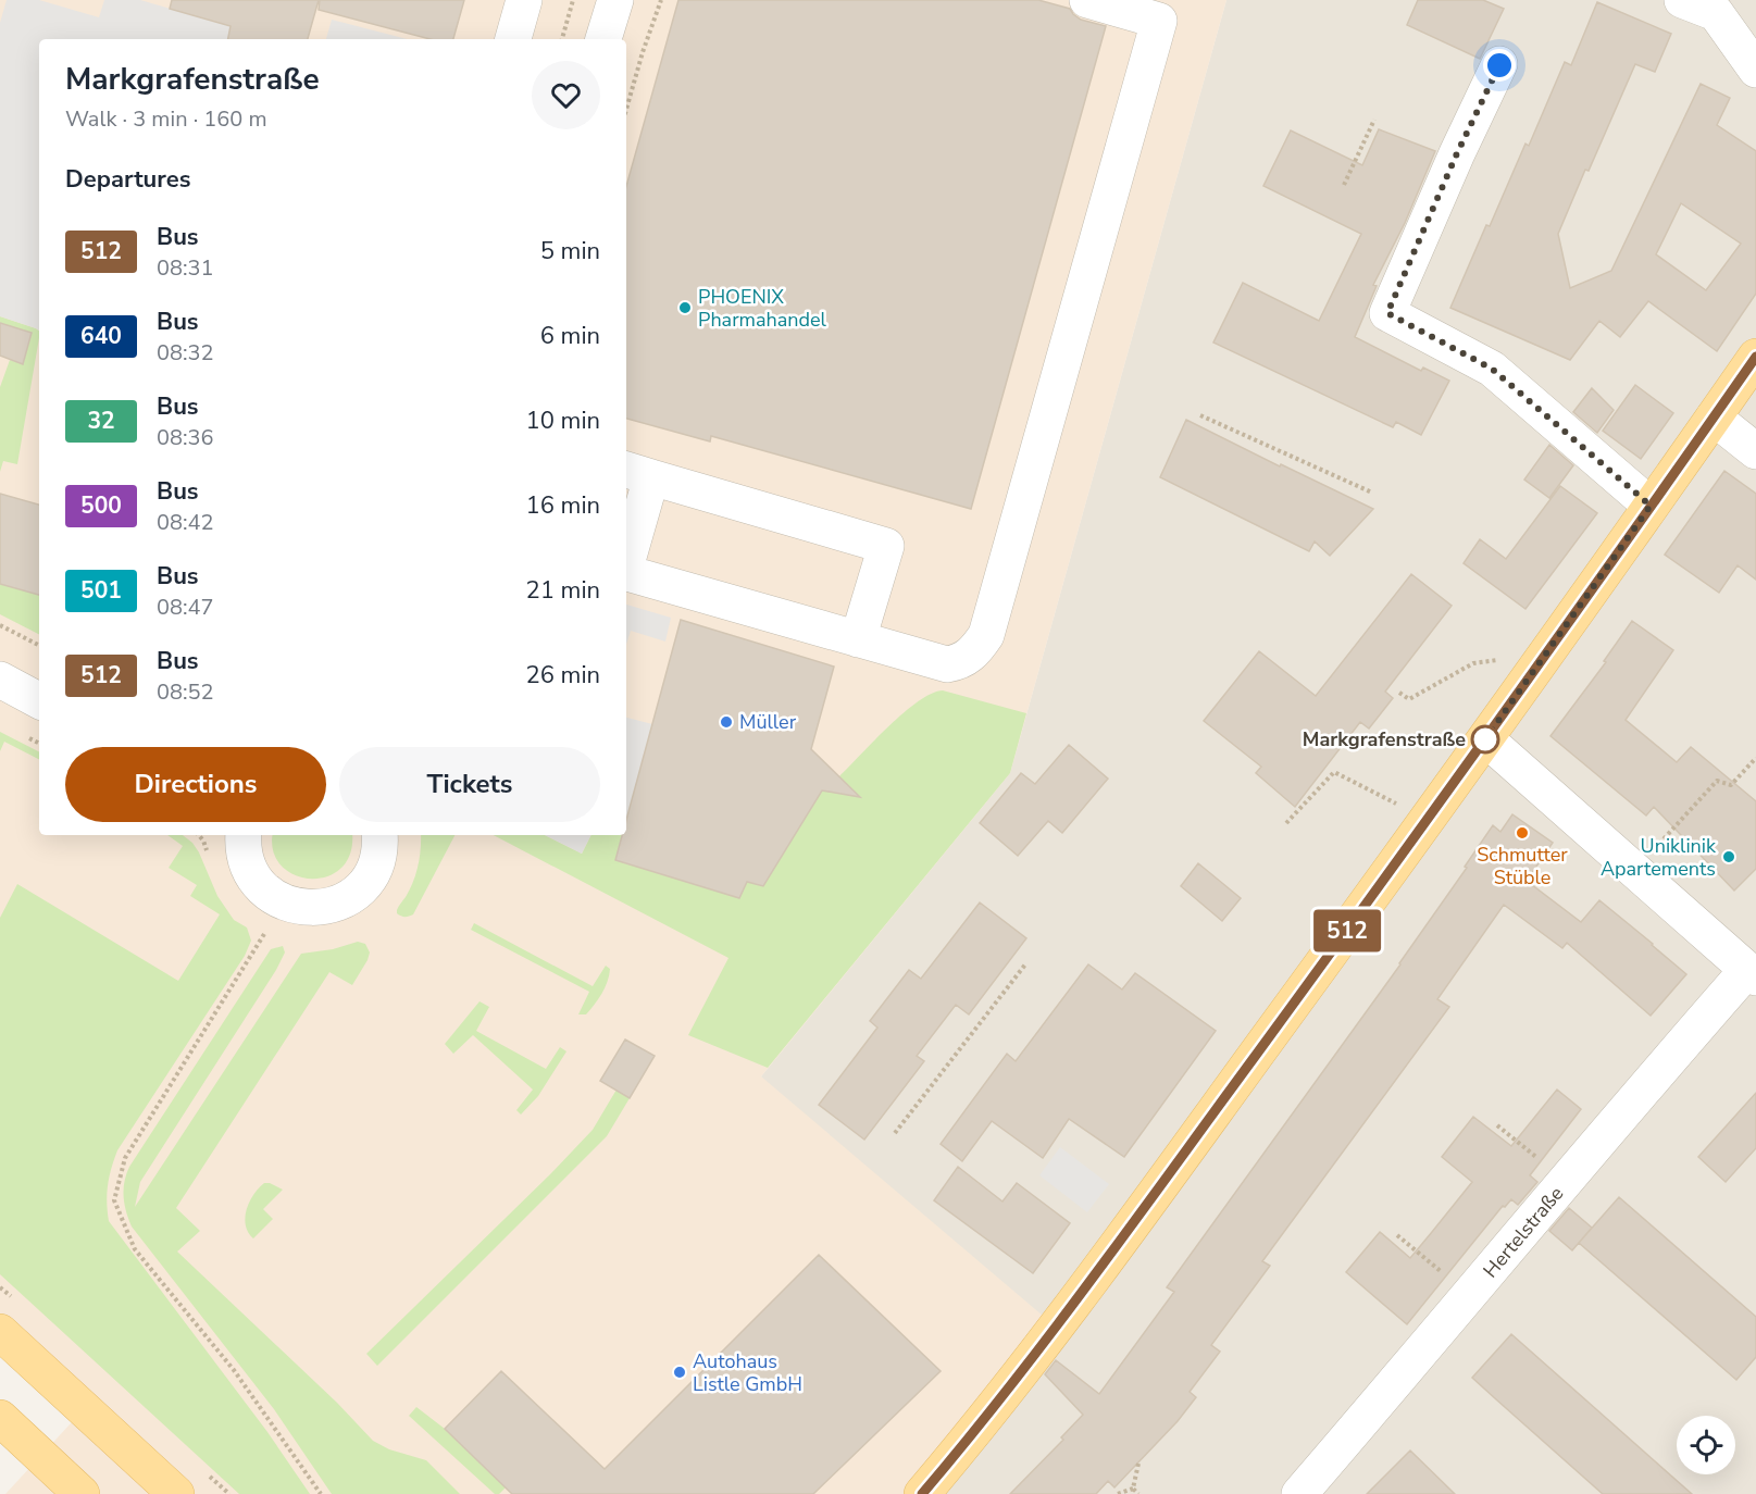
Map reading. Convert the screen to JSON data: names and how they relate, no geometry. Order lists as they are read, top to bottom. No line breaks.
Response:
{"streets":{"street":["Hertelstraße"]},"places":["PHOENIX Pharmahandel","Müller","Markgrafenstraße","Schmutter Stüble","Uniklinik Apartements","Autohaus Listle GmbH"],"lines":["bus line 512"],"page":{"on_map":"512","heading":[["Markgrafenstraße","Walk · 3 min · 160 m"],"Departures"],"list":[{"mark":"512","name":"Bus","note":"08:31","value":"5 min"},{"mark":"640","name":"Bus","note":"08:32","value":"6 min"},{"mark":"32","name":"Bus","note":"08:36","value":"10 min"},{"mark":"500","name":"Bus","note":"08:42","value":"16 min"},{"mark":"501","name":"Bus","note":"08:47","value":"21 min"},{"mark":"512","name":"Bus","note":"08:52","value":"26 min"}],"buttons":["Directions","Tickets"]}}
